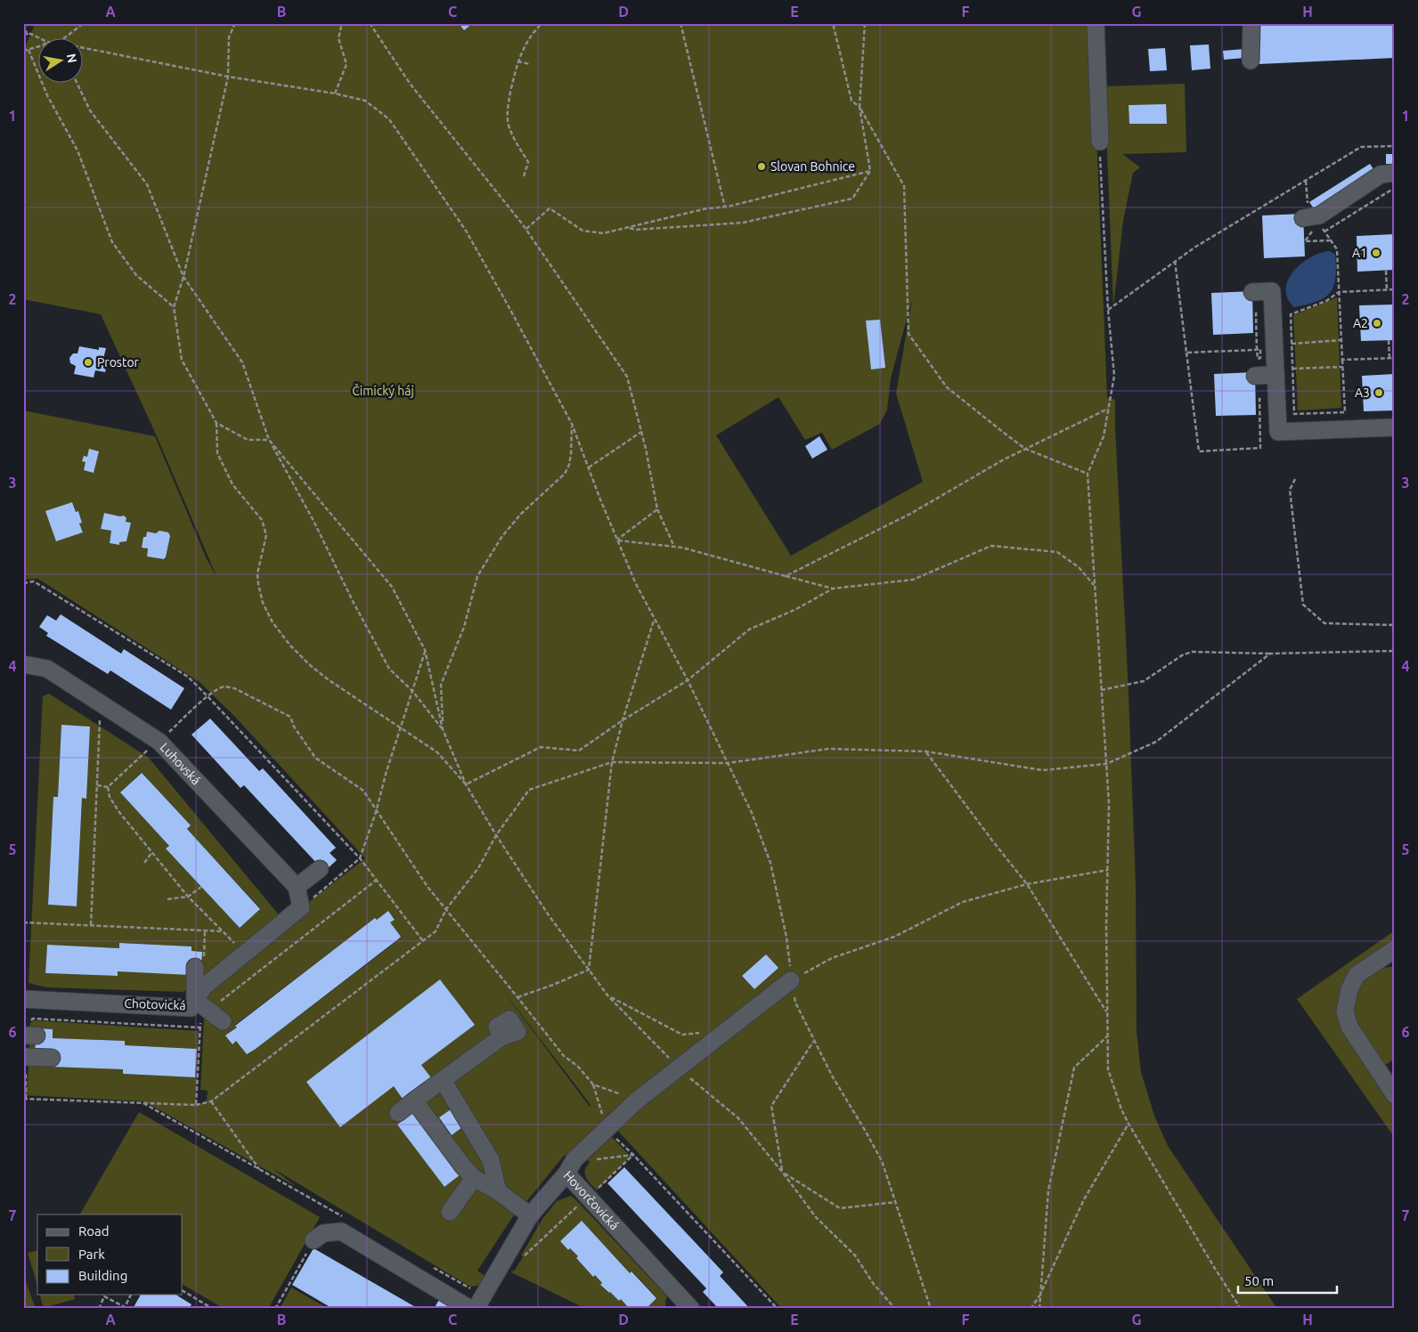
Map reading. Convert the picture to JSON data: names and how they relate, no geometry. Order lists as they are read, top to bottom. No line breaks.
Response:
{"streets":{"street":["Luhovská","Chotovická","Hovorčovická"]},"parks":["Čimický háj"],"places":["Slovan Bohnice","A1","A2","Prostor","A3"],"legend":["Road","Park","Building"],"scale_bar":"50 m","north":"right","grid":{"columns":["A","B","C","D","E","F","G","H"],"rows":["1","2","3","4","5","6","7"]}}
